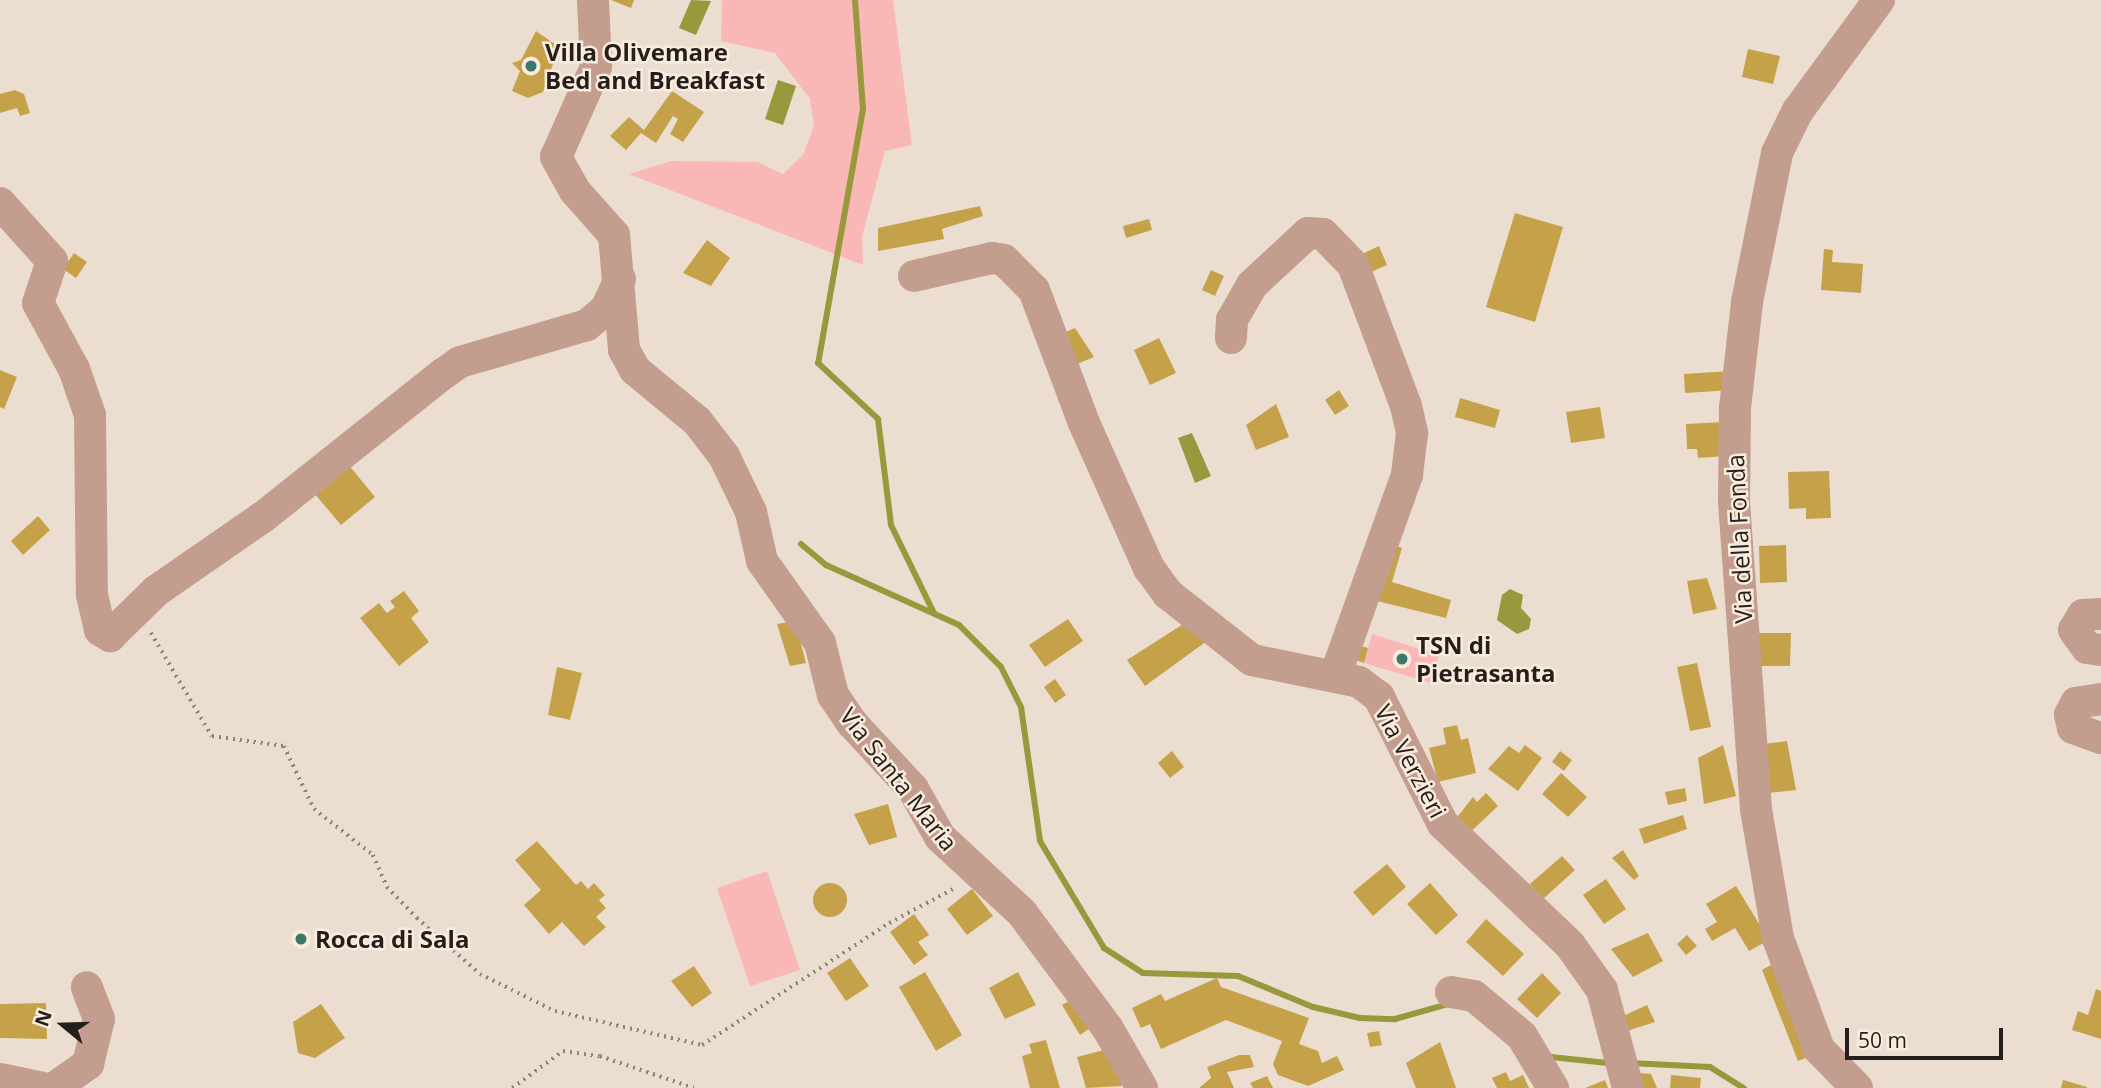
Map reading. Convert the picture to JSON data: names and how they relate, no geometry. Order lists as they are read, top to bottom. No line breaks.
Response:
{"streets":{"street":["Via della Fonda","Via Verzieri","Via Santa Maria"]},"places":["Villa Olivemare Bed and Breakfast","TSN di Pietrasanta","Rocca di Sala"],"scale_bar":"50 m","north":"left"}
